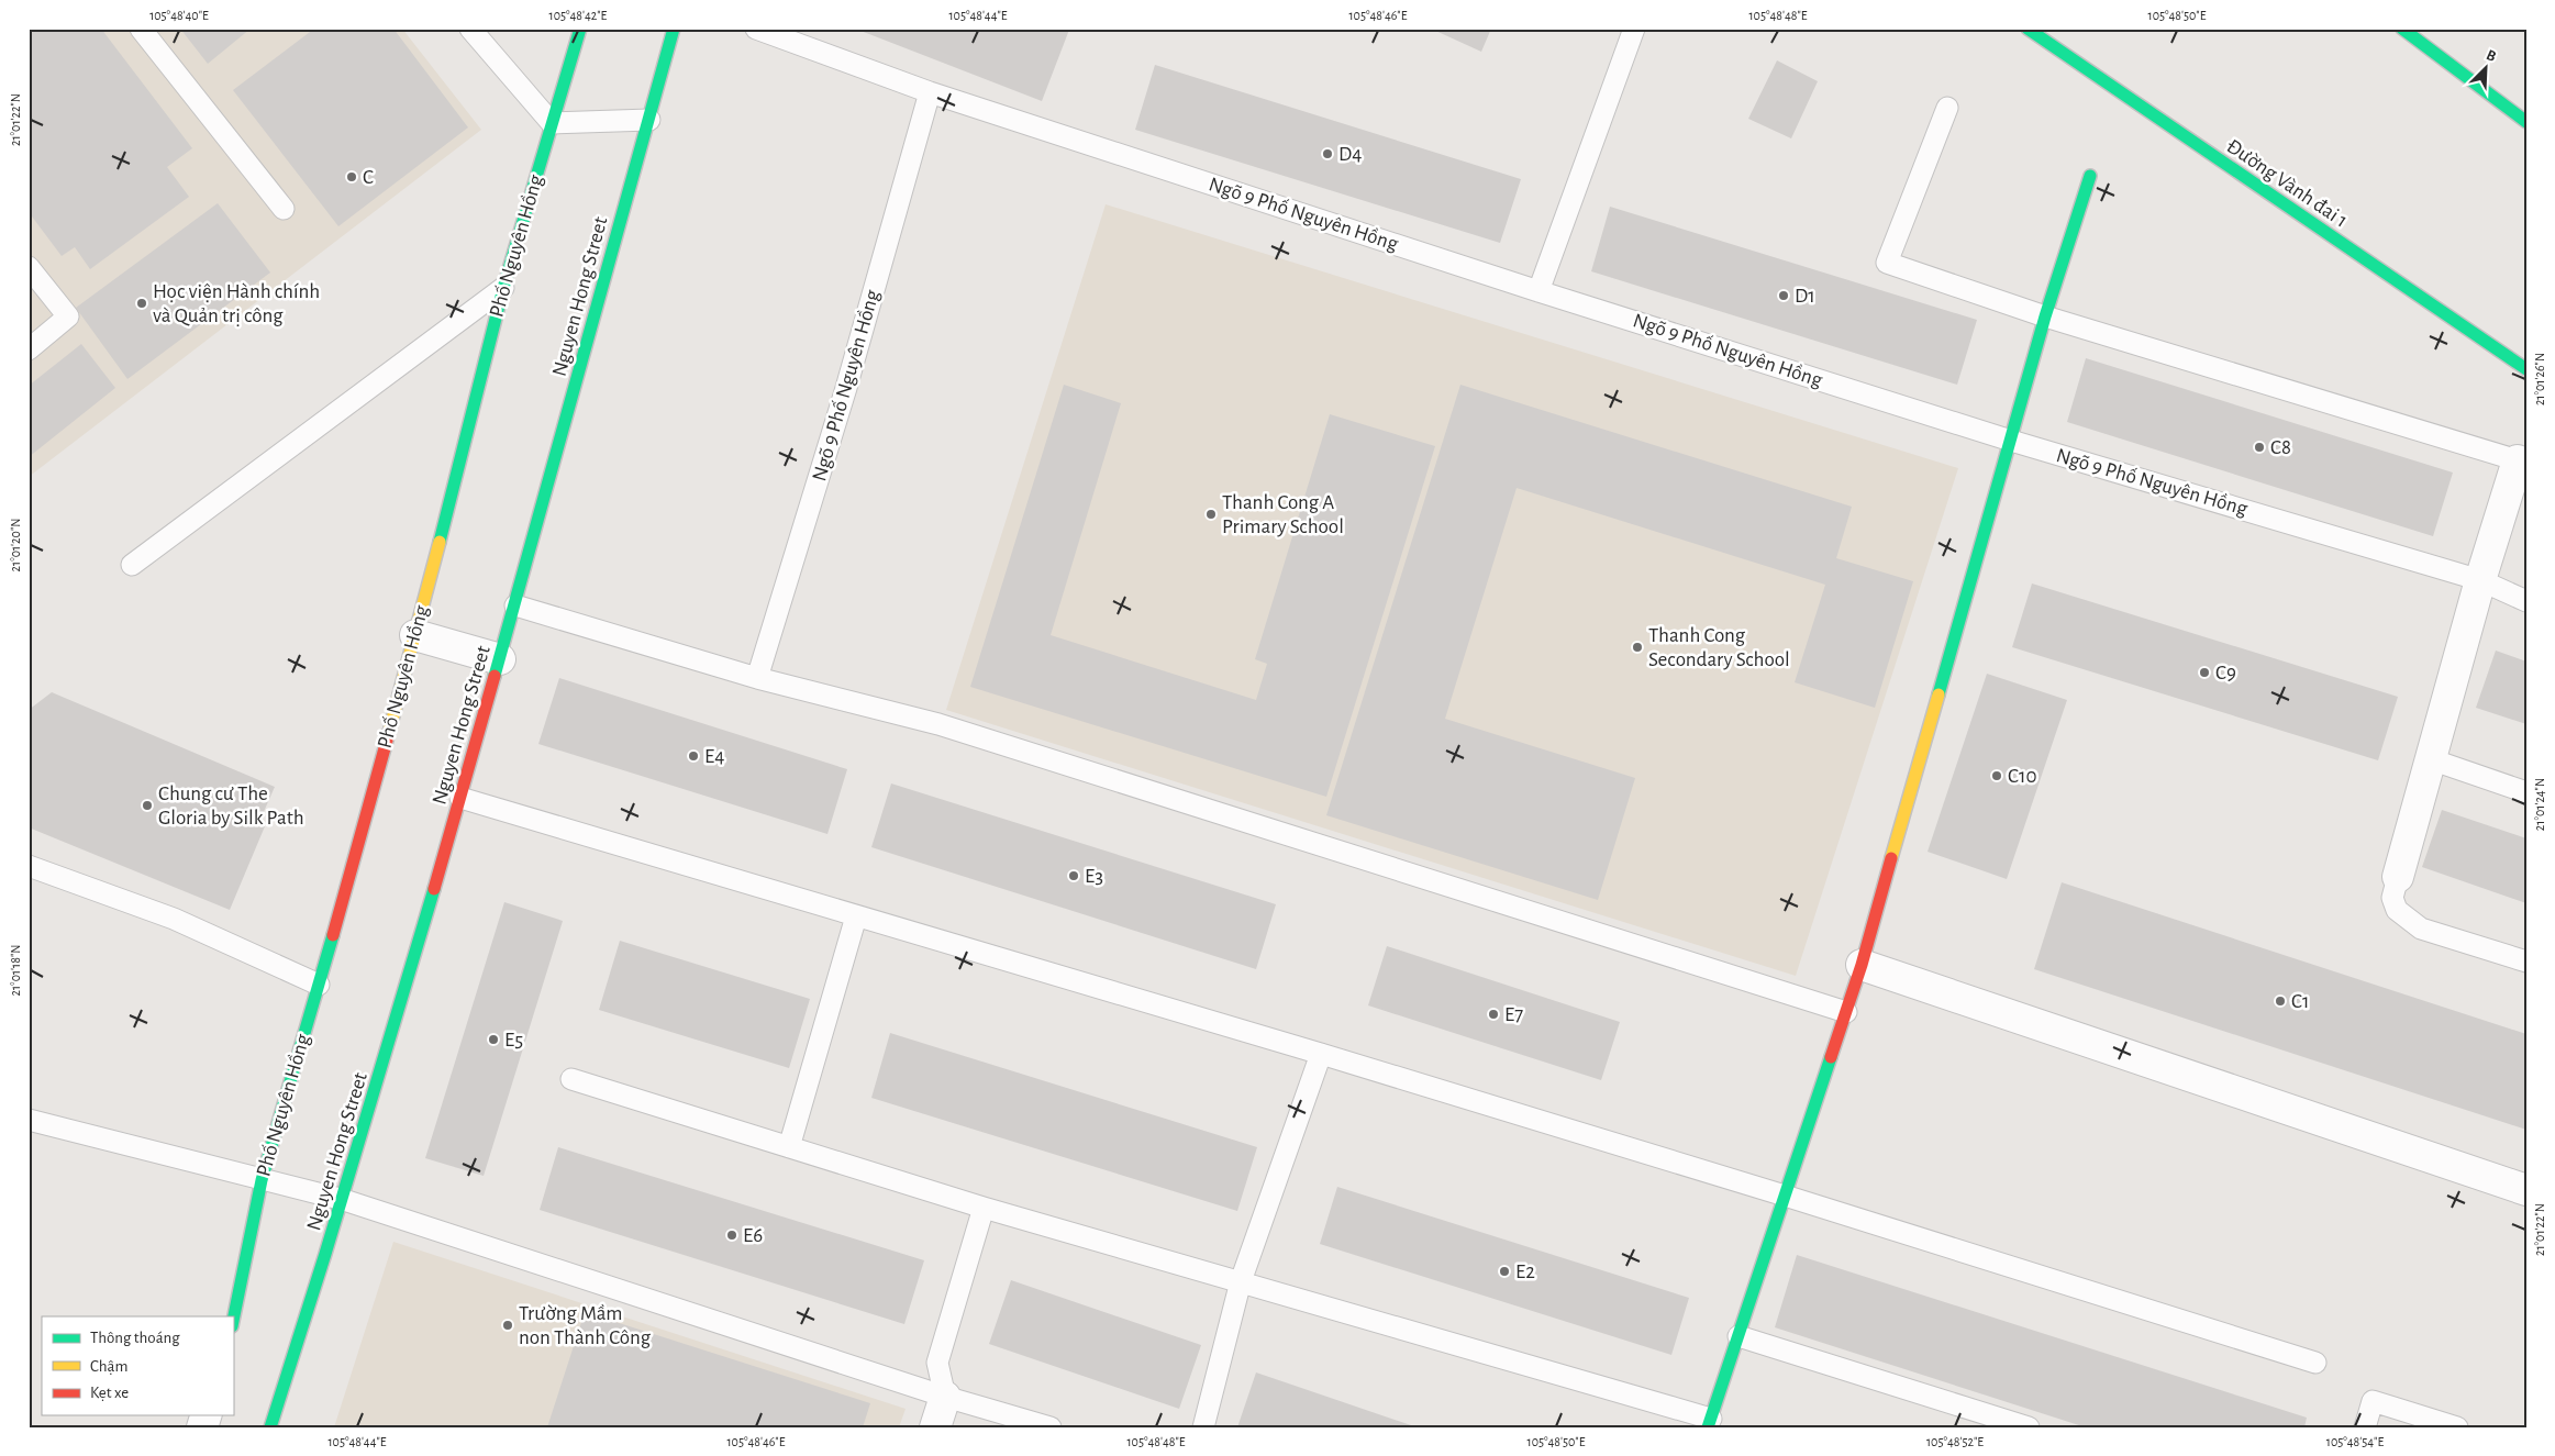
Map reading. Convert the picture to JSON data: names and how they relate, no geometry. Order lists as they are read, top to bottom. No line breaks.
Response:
{"streets":{"street":["Đường Vành đai 1","Phố Nguyên Hồng","Nguyen Hong Street"],"lane":["Ngõ 9 Phố Nguyên Hồng"]},"places":["D4","C","D1","Học viện Hành chính và Quản trị công","C8","Thanh Cong A Primary School","Thanh Cong Secondary School","C9","E4","C10","Chung cư The Gloria by Silk Path","E3","C1","E7","E5","E6","E2","Trường Mầm non Thành Công"],"legend":["Thông thoáng","Chậm","Kẹt xe"],"north":"top right","coordinates":["105°48'40\"E","105°48'42\"E","105°48'44\"E","105°48'46\"E","105°48'48\"E","105°48'50\"E","21°01'22\"N","21°01'26\"N","21°01'20\"N","21°01'24\"N","21°01'18\"N","105°48'52\"E","105°48'54\"E"]}
